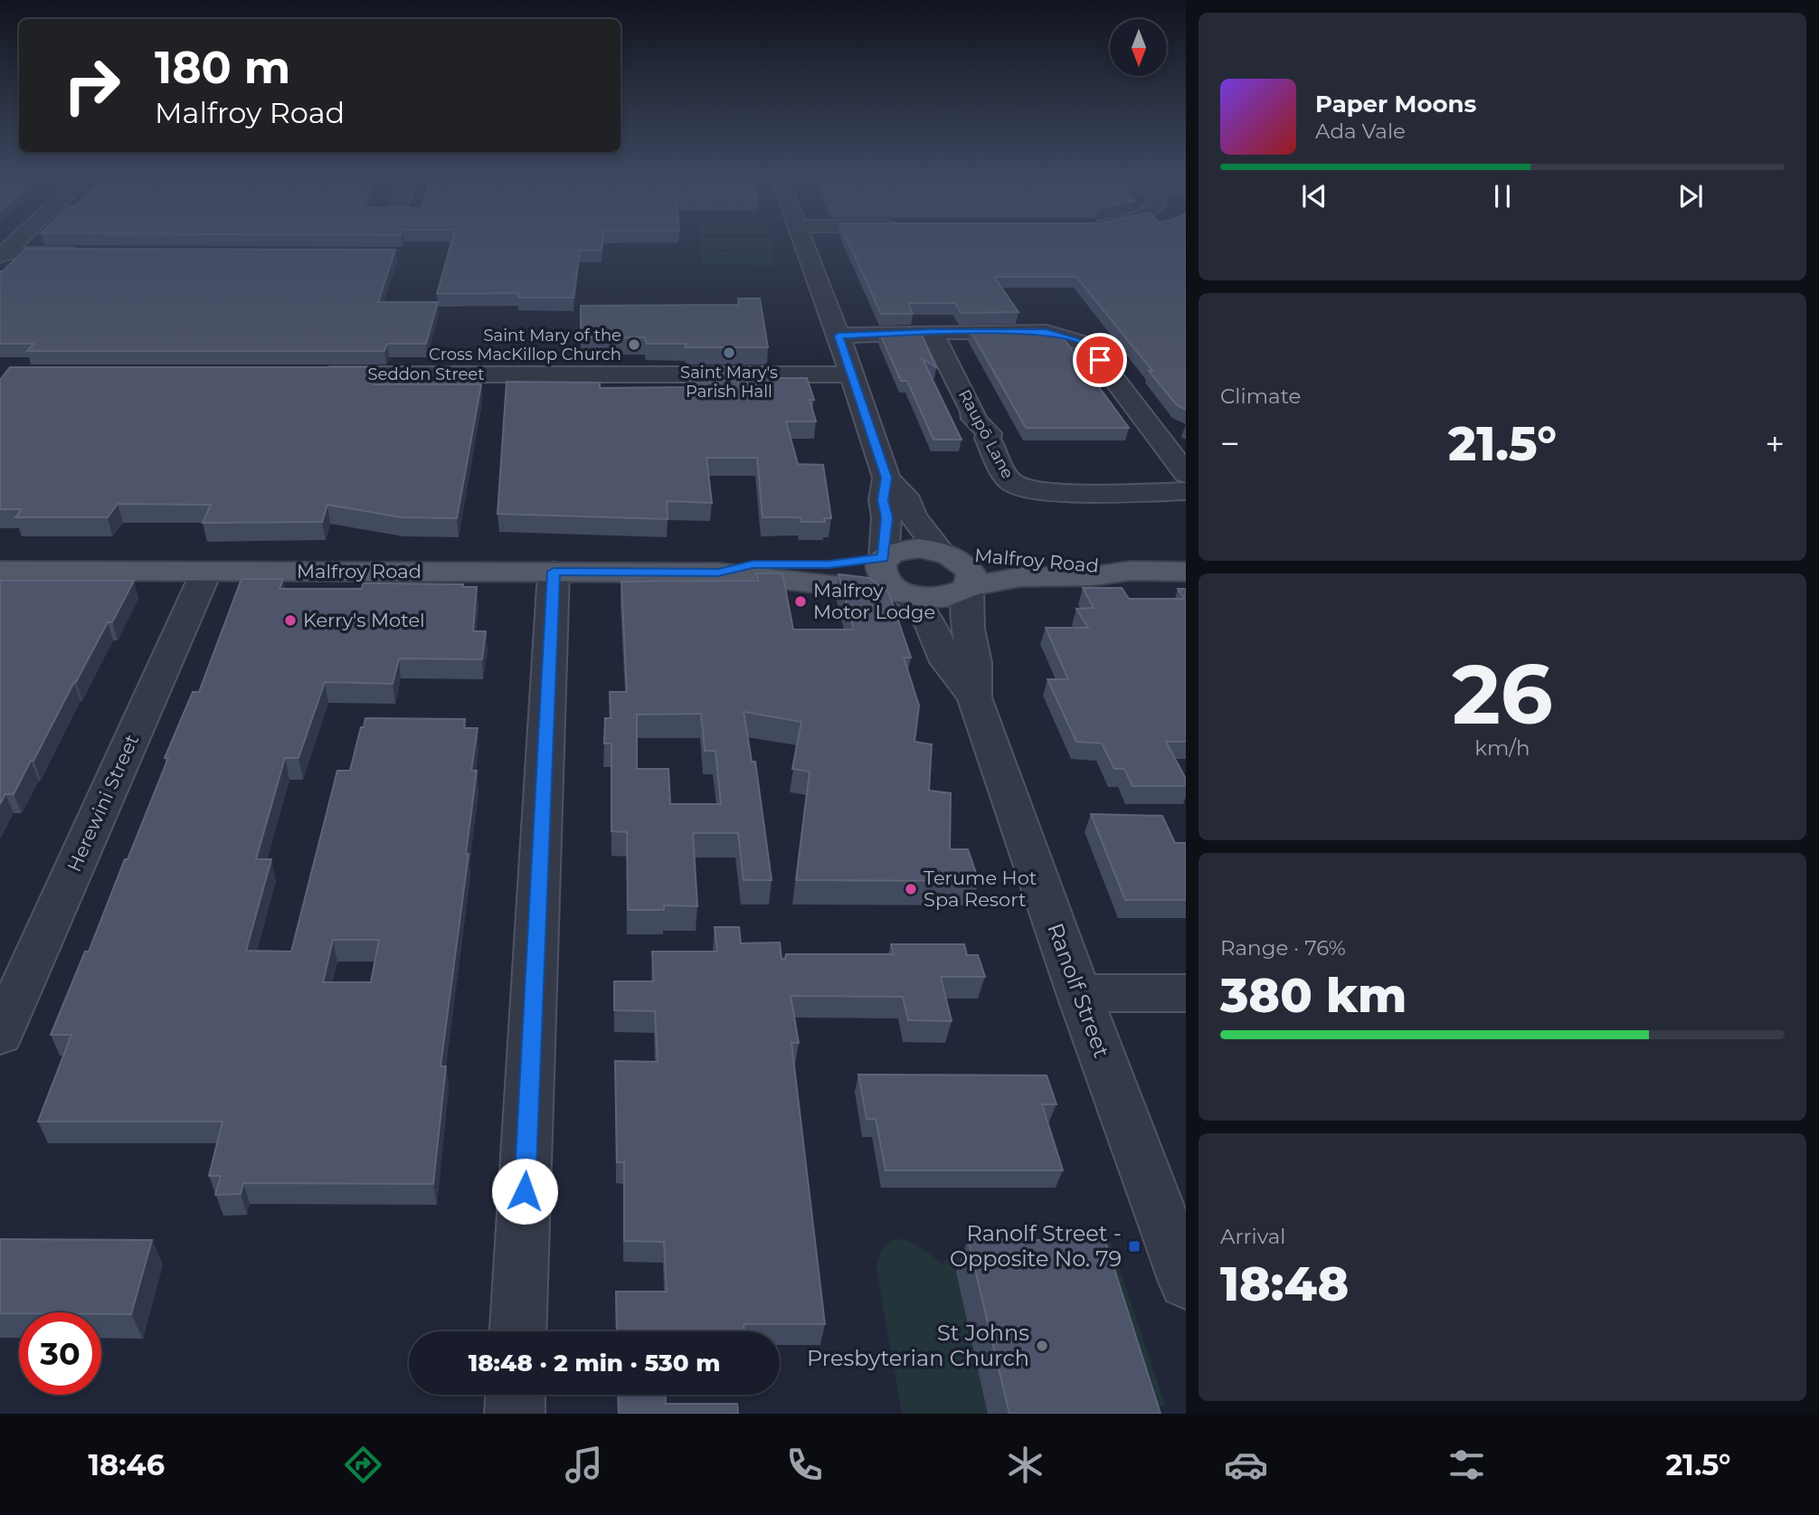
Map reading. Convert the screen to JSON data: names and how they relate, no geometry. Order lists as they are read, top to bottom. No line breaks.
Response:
{"streets":{"main road":["Malfroy Road"],"street":["Seddon Street","Raupō Lane","Herewini Street","Ranolf Street"]},"crossings":[["Malfroy Road","Herewini Street"],["Malfroy Road","Ranolf Street"]],"places":{"other":["Saint Mary of the Cross MacKillop Church","Saint Mary's Parish Hall","Malfroy Motor Lodge","Kerry's Motel","Terume Hot Spa Resort","St Johns Presbyterian Church"],"transit":["Ranolf Street - Opposite No. 79"]},"north":"bottom","page":{"turn":["180 m","Malfroy Road"],"song":["Paper Moons","Ada Vale"],"tile":["Climate",["26","km/h"],["Range · 76%","380 km"],["Arrival","18:48"]],"heat":["−","21.5°","+"],"limit":"30","trip":"18:48 · 2 min · 530 m","tabs":["18:46","21.5°"]}}
